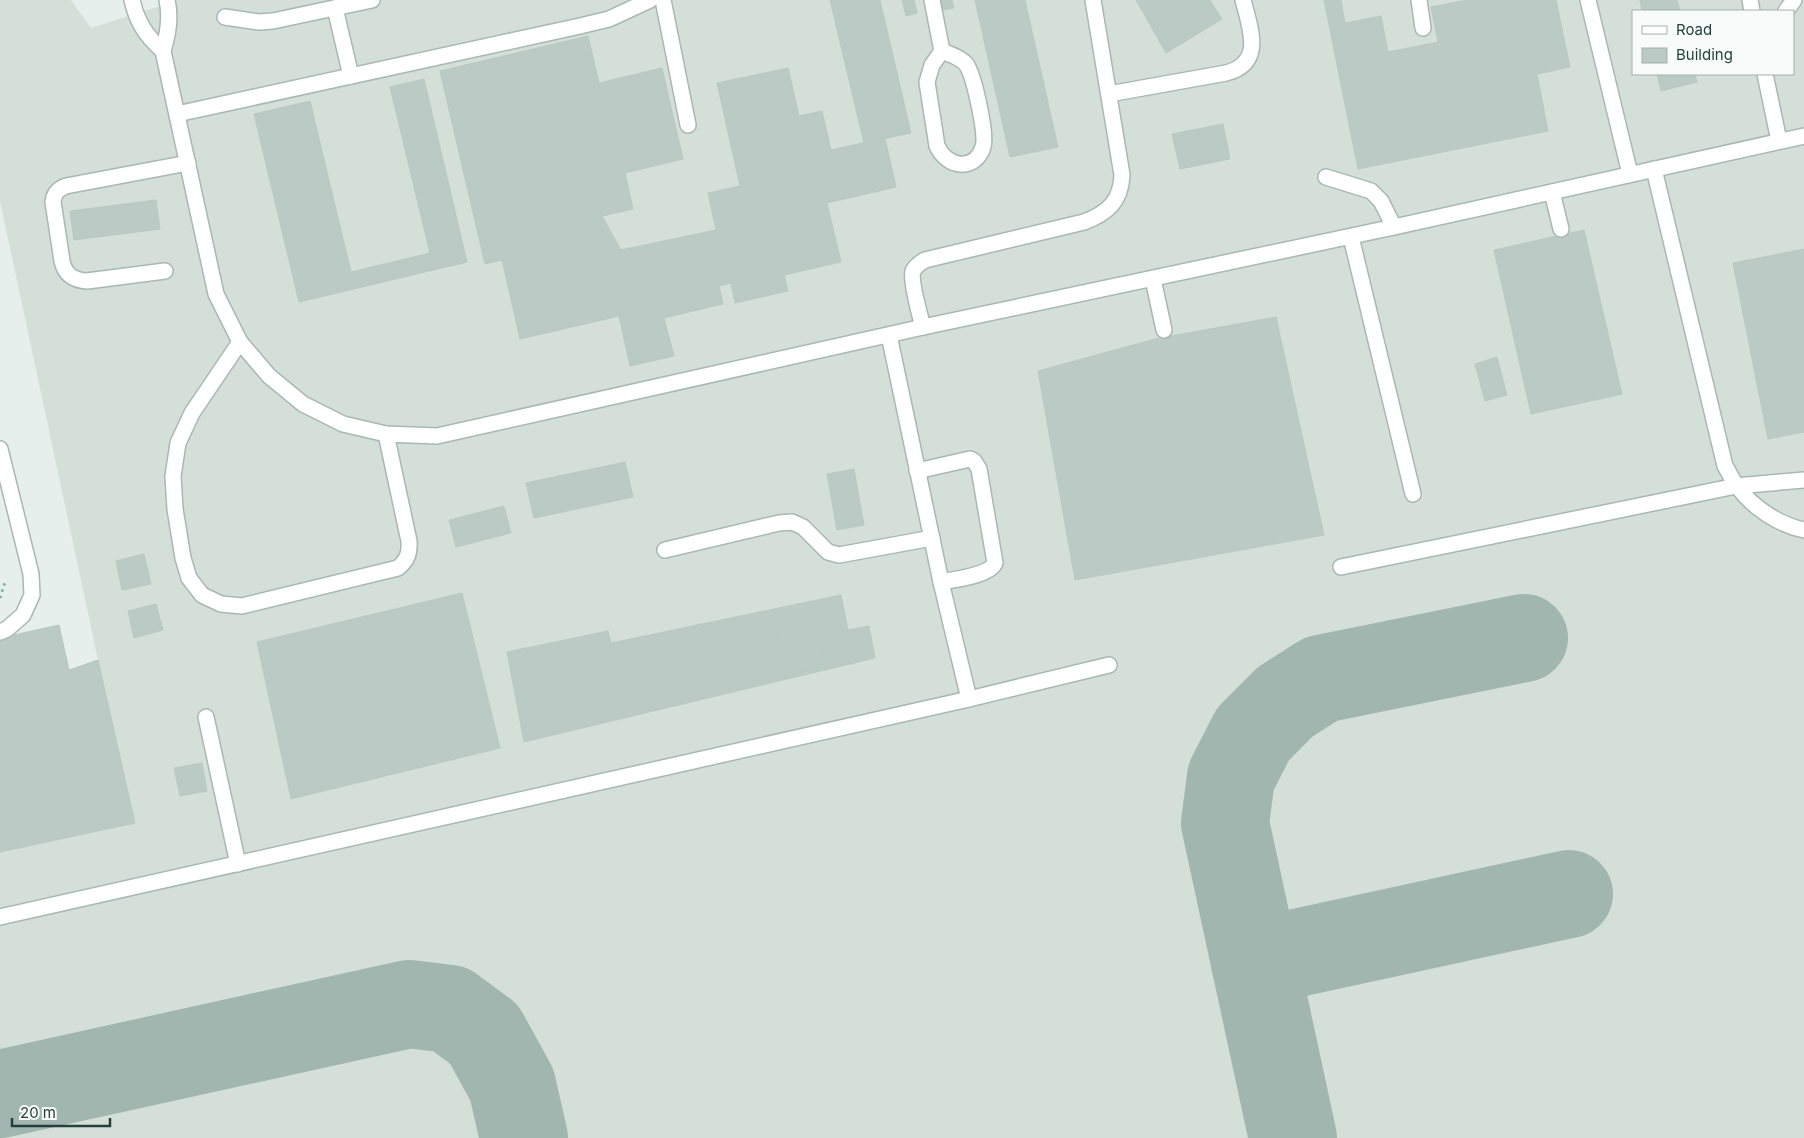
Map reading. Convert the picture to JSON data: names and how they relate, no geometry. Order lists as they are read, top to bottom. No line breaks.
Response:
{"legend":["Road","Building"],"scale_bar":"20 m"}
